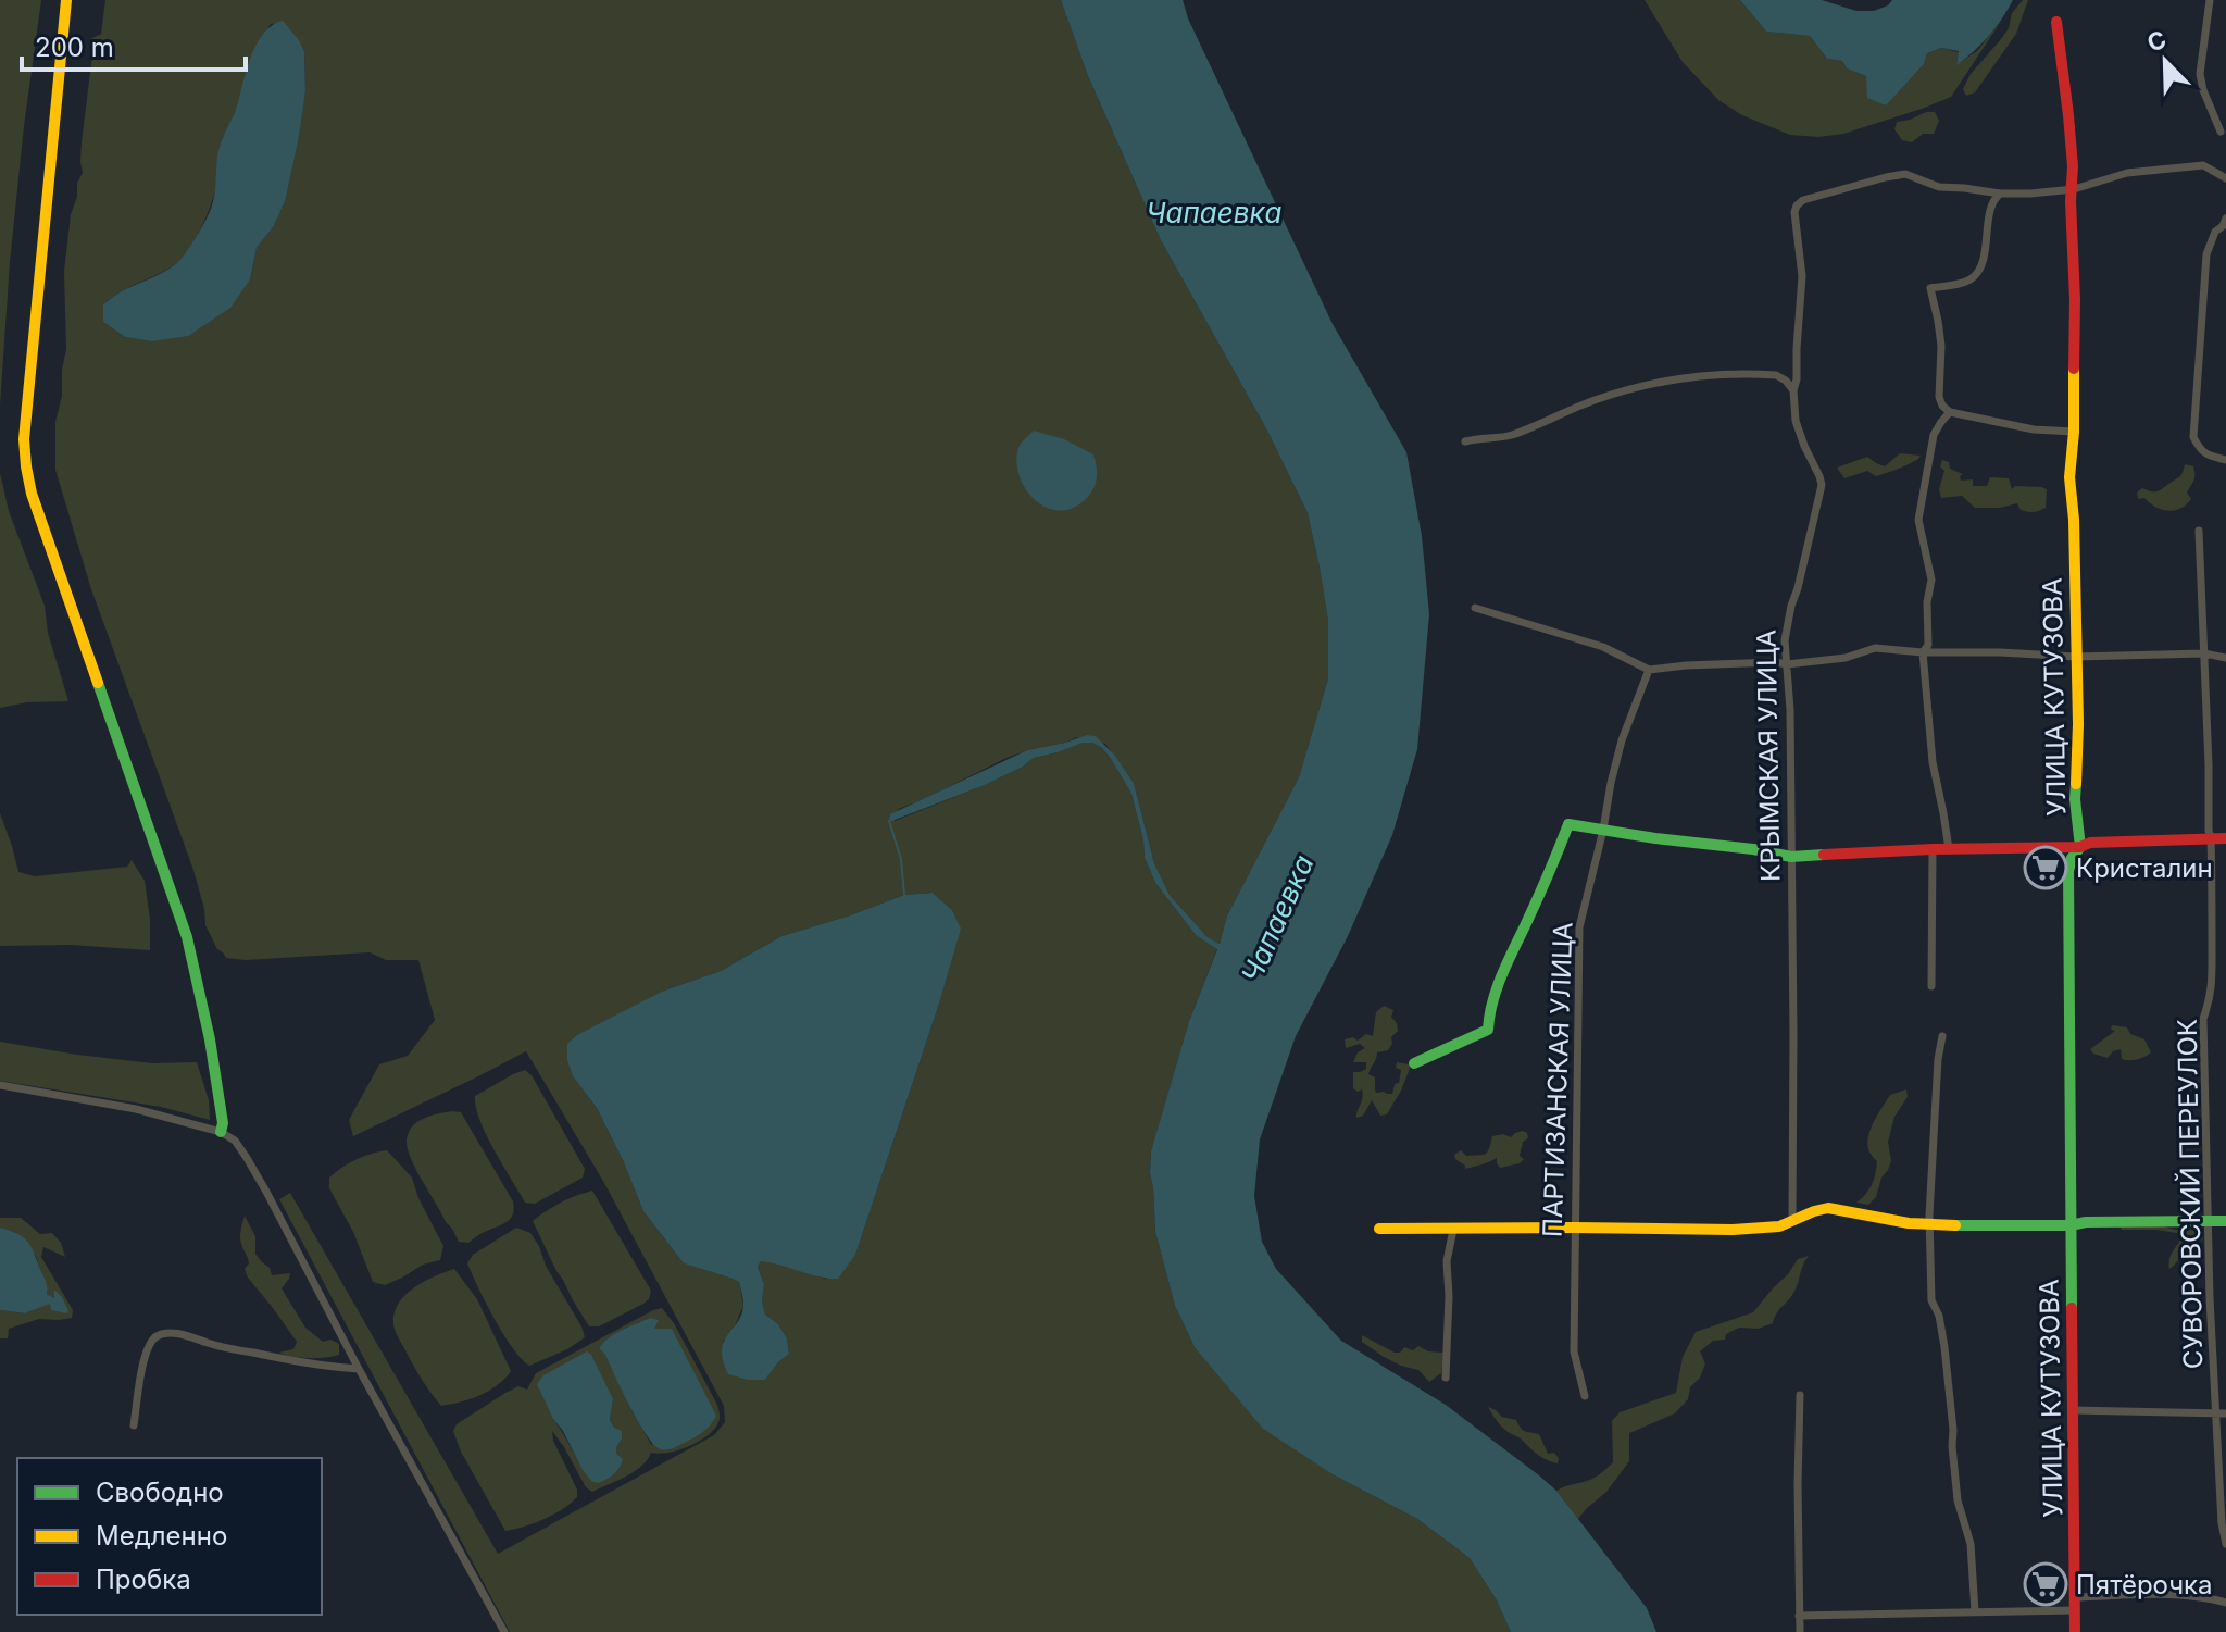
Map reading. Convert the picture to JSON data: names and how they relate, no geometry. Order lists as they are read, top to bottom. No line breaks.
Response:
{"streets":{"street":["УЛИЦА КУТУЗОВА","КРЫМСКАЯ УЛИЦА","ПАРТИЗАНСКАЯ УЛИЦА","СУВОРОВСКИЙ ПЕРЕУЛОК"]},"water":["Чапаевка"],"places":{"supermarket":["Кристалин","Пятёрочка"]},"legend":["Свободно","Медленно","Пробка"],"scale_bar":"200 m","north":"top left"}
